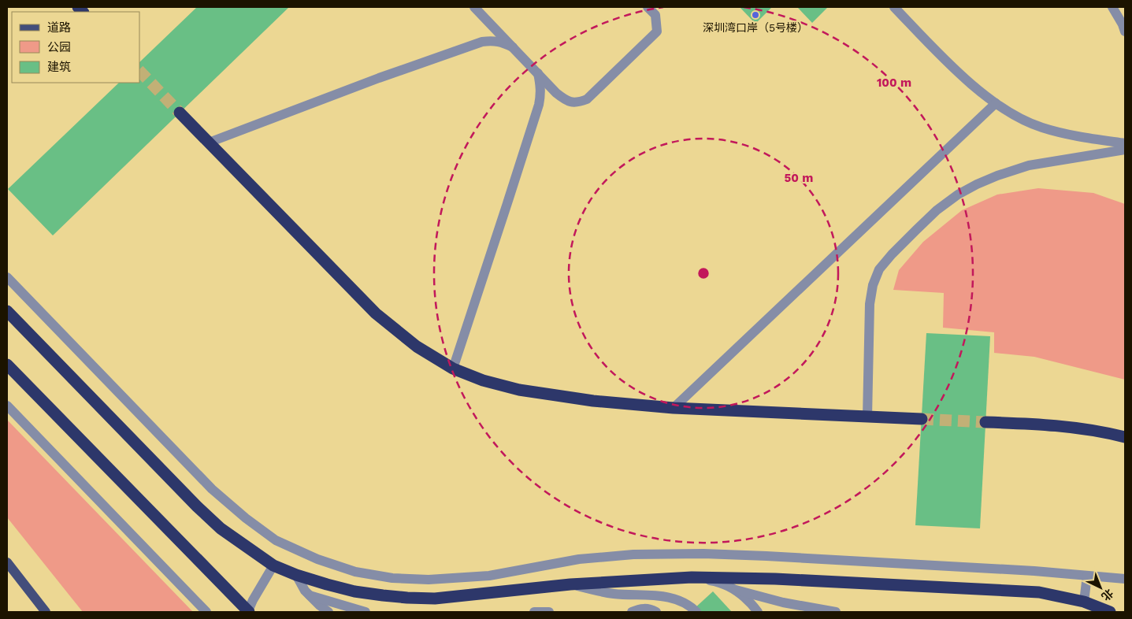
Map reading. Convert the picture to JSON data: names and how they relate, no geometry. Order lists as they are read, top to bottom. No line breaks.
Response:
{"places":["深圳湾口岸（5号楼）"],"legend":["道路","公园","建筑"],"north":"bottom right","rings":["100 m","50 m"]}
